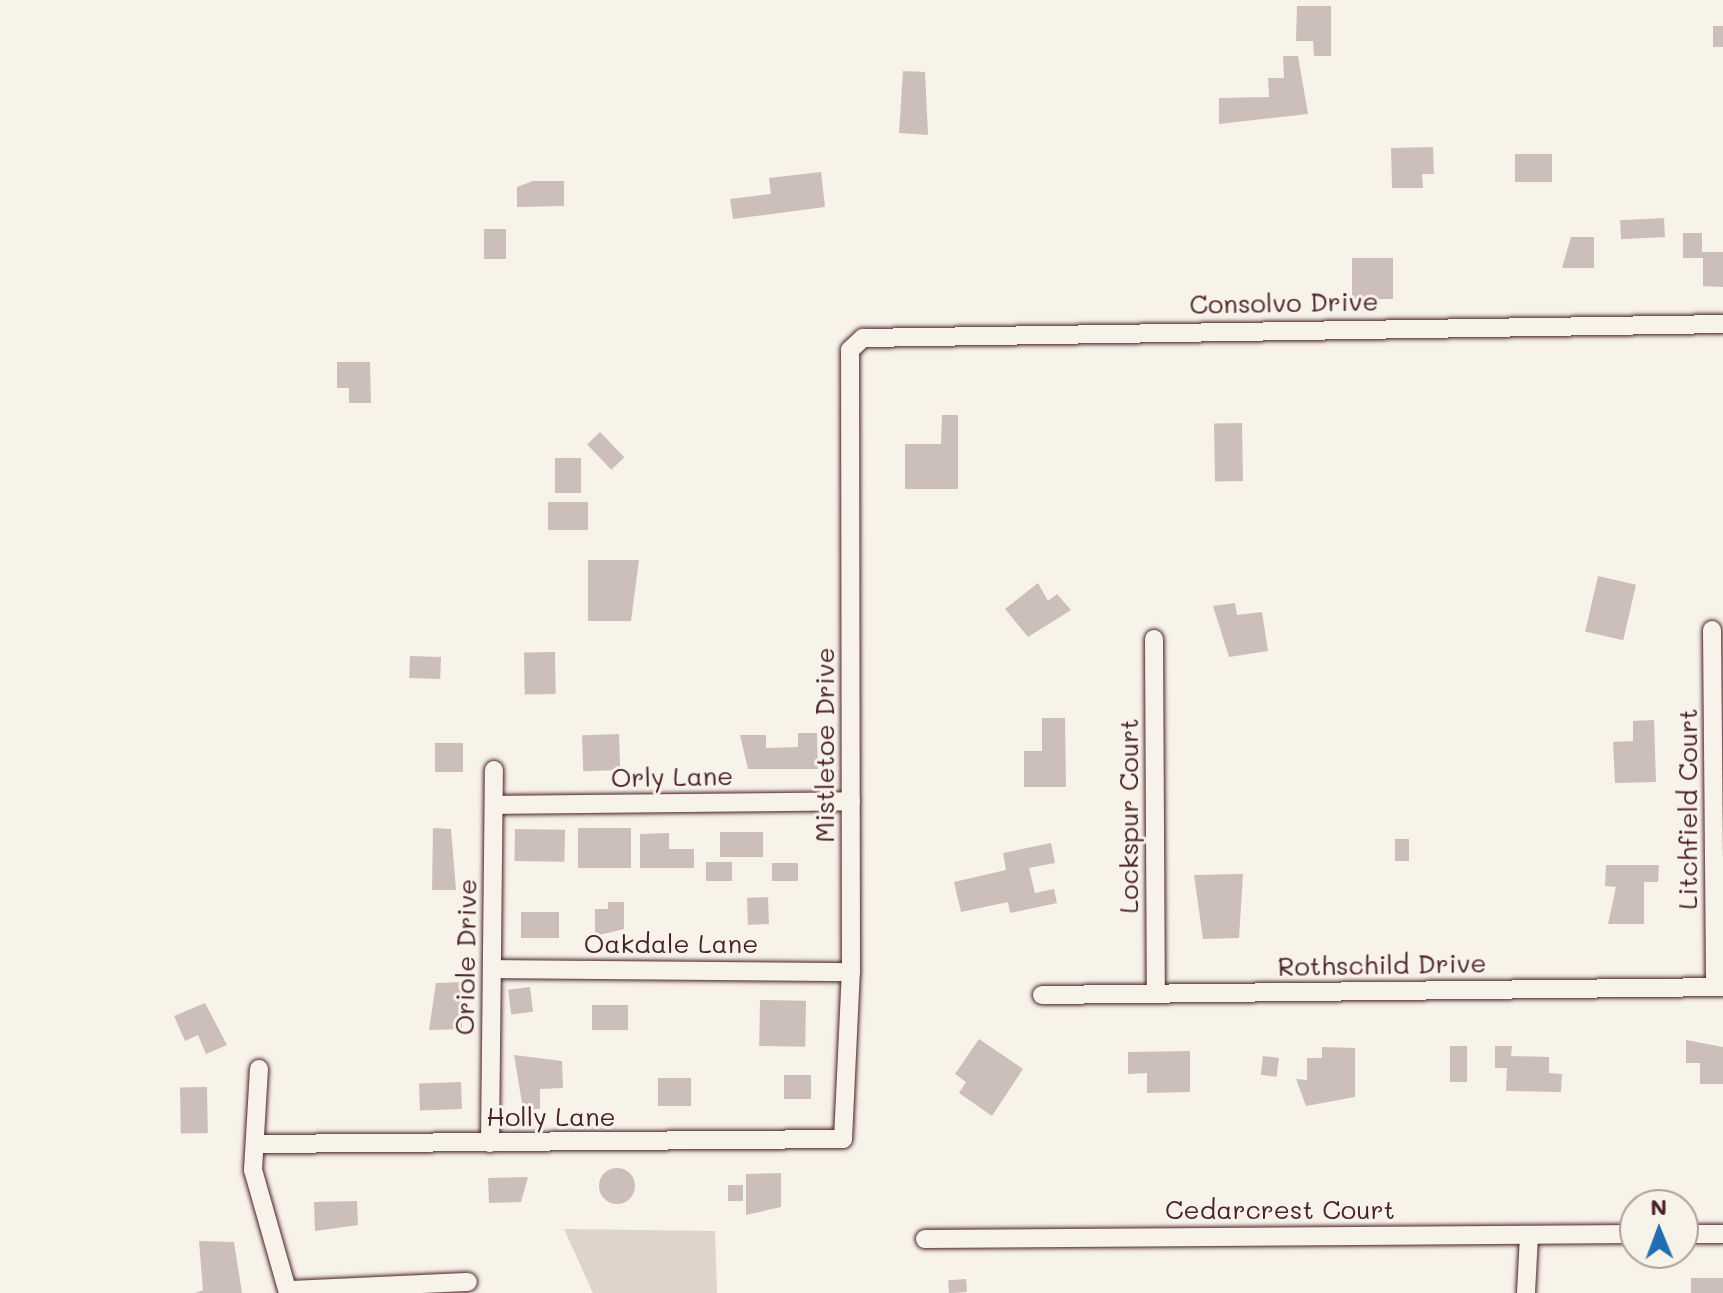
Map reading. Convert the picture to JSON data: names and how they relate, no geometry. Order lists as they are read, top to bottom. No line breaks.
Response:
{"streets":{"street":["Consolvo Drive","Mistletoe Drive","Orly Lane","Litchfield Court","Lockspur Court","Oakdale Lane","Oriole Drive","Rothschild Drive","Holly Lane","Cedarcrest Court"]},"crossings":[["Consolvo Drive","Mistletoe Drive"],["Mistletoe Drive","Orly Lane"],["Mistletoe Drive","Oakdale Lane"],["Mistletoe Drive","Holly Lane"],["Orly Lane","Oriole Drive"],["Litchfield Court","Rothschild Drive"],["Lockspur Court","Rothschild Drive"],["Oakdale Lane","Oriole Drive"],["Oriole Drive","Holly Lane"]],"north":"top"}
